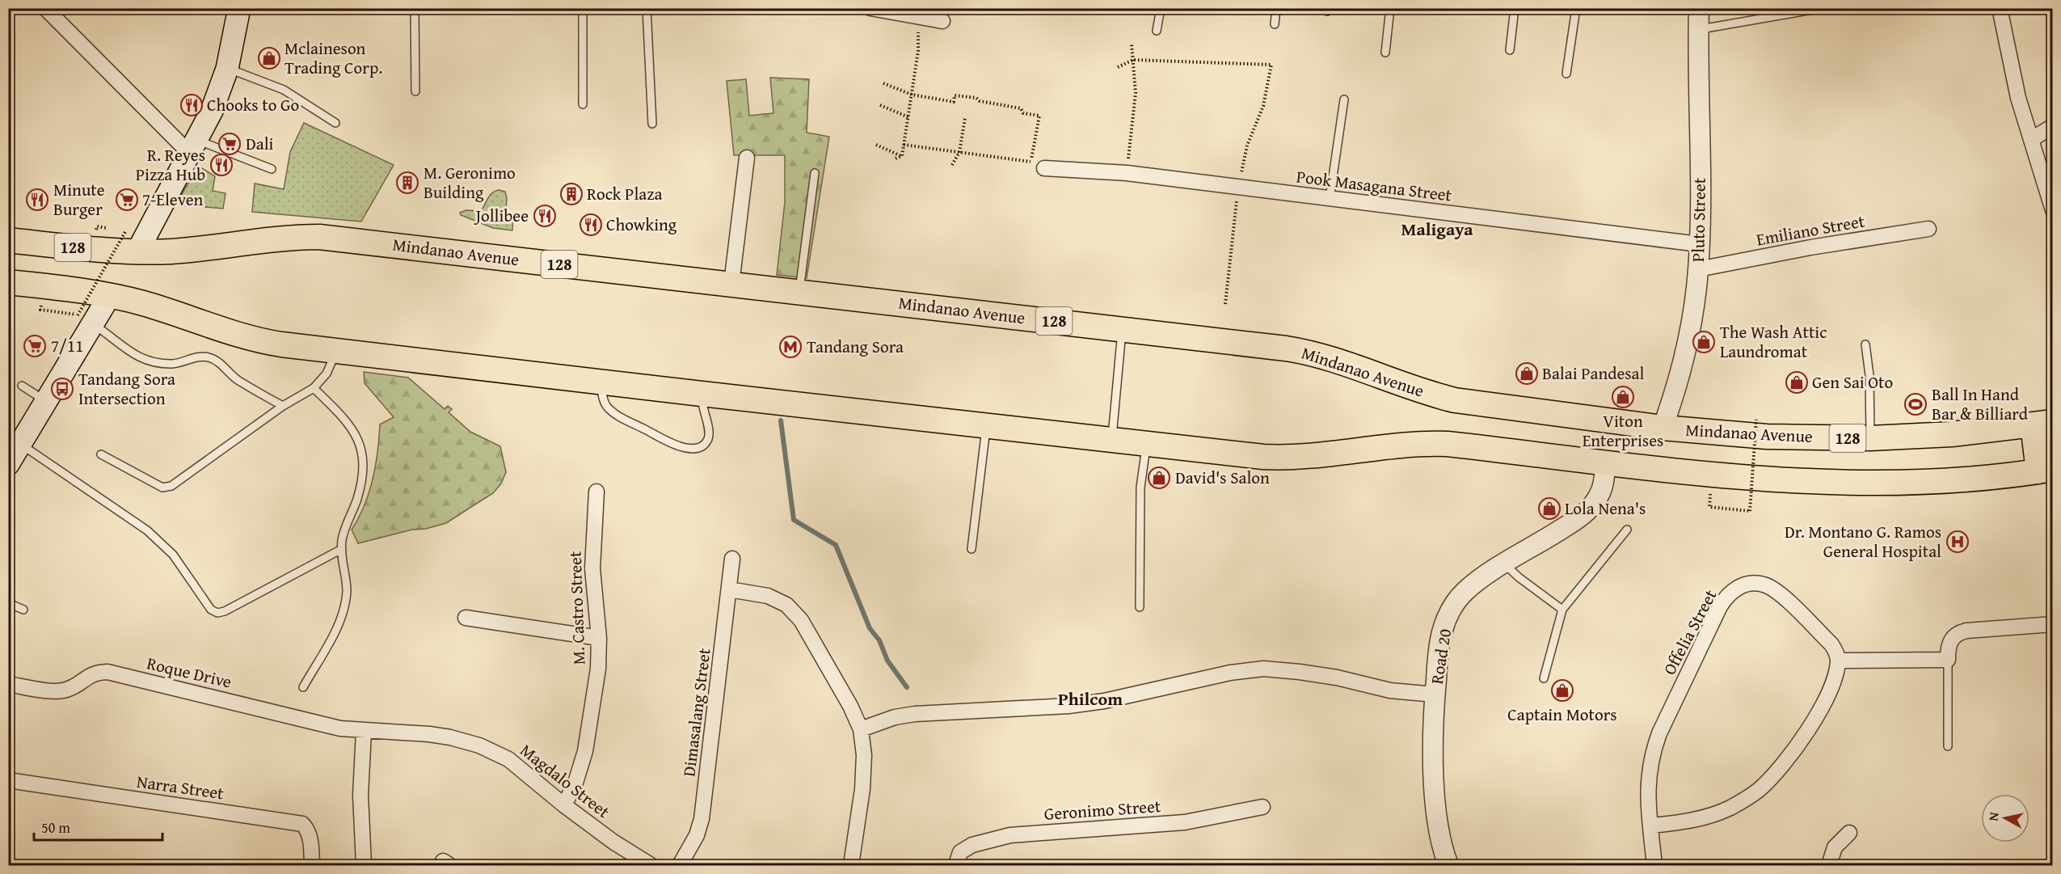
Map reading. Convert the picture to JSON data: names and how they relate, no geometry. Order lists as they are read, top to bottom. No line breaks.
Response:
{"streets":{"main road":["128","Mindanao Avenue"],"street":["Pook Masagana Street","Pluto Street","Emiliano Street","M. Castro Street","Offelia Street","Road 20","Roque Drive","Dimasalang Street","Magdalo Street","Narra Street","Geronimo Street"]},"crossings":[["Pook Masagana Street","Pluto Street"],["Pluto Street","Emiliano Street"],["Pluto Street","Mindanao Avenue"],["M. Castro Street","Magdalo Street"],["Roque Drive","Magdalo Street"]],"districts":["Maligaya","Philcom"],"places":{"shop":["Mclaineson Trading Corp.","The Wash Attic Laundromat","Balai Pandesal","Gen Sai Oto","Viton Enterprises","David's Salon","Lola Nena's","Captain Motors"],"restaurant":["Chooks to Go","R. Reyes Pizza Hub","Minute Burger","Jollibee","Chowking"],"supermarket":["Dali","7-Eleven","7/11"],"building":["M. Geronimo Building","Rock Plaza"],"metro station":["Tandang Sora"],"bus stop":["Tandang Sora Intersection"],"sports":["Ball In Hand Bar & Billiard"],"hospital":["Dr. Montano G. Ramos General Hospital"]},"scale_bar":"50 m","north":"left"}
